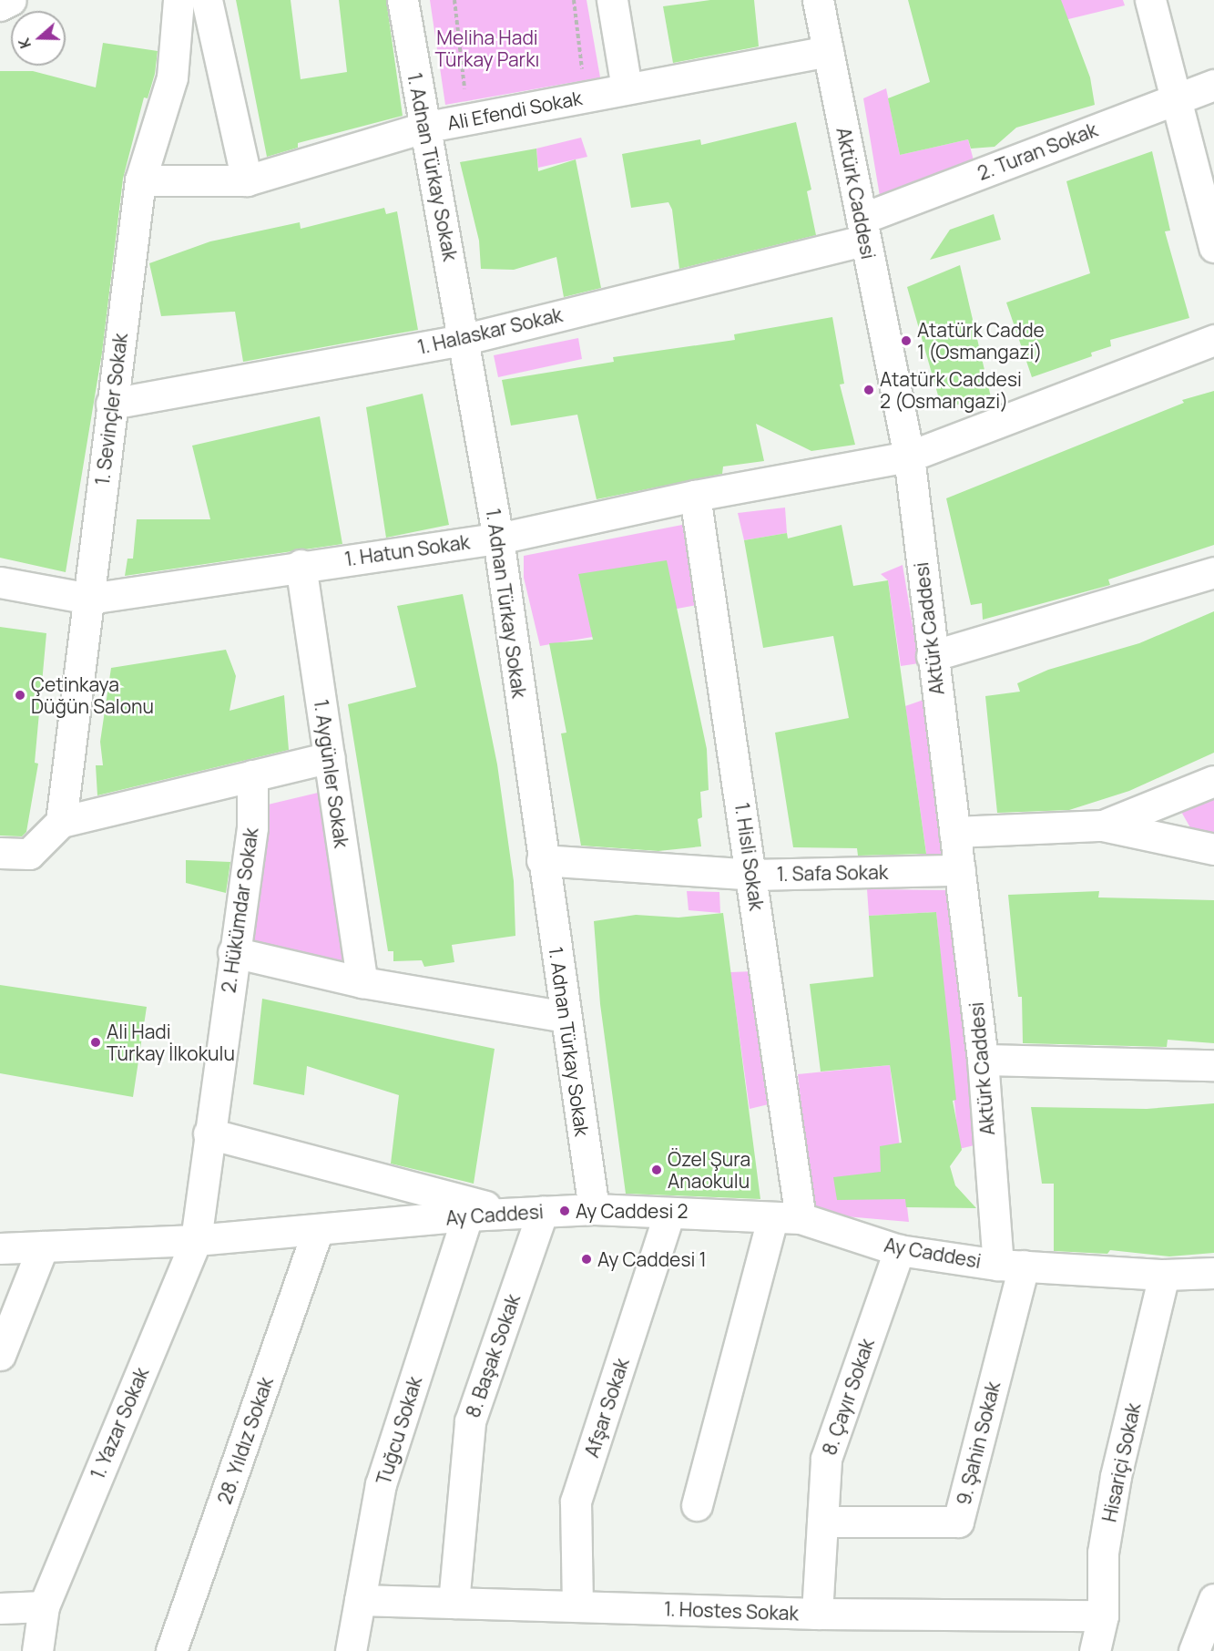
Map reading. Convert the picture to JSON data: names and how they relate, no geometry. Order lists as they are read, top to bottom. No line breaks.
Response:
{"streets":{"street":["Ali Efendi Sokak","2. Turan Sokak","1. Adnan Türkay Sokak","Aktürk Caddesi","1. Halaskar Sokak","1. Sevinçler Sokak","1. Hatun Sokak","1. Aygünler Sokak","1. Hisli Sokak","1. Safa Sokak","2. Hükümdar Sokak","Ay Caddesi","8. Başak Sokak","8. Çayır Sokak","Afşar Sokak","1. Yazar Sokak","Tuğcu Sokak","28. Yıldız Sokak","9. Şahin Sokak","Hisariçi Sokak","1. Hostes Sokak"]},"crossings":[["Ali Efendi Sokak","1. Adnan Türkay Sokak"],["Ali Efendi Sokak","Aktürk Caddesi"],["Ali Efendi Sokak","1. Sevinçler Sokak"],["2. Turan Sokak","Aktürk Caddesi"],["2. Turan Sokak","1. Halaskar Sokak"],["1. Adnan Türkay Sokak","1. Halaskar Sokak"],["1. Adnan Türkay Sokak","1. Hatun Sokak"],["1. Adnan Türkay Sokak","1. Safa Sokak"],["1. Adnan Türkay Sokak","Ay Caddesi"],["Aktürk Caddesi","1. Halaskar Sokak"],["Aktürk Caddesi","1. Hatun Sokak"],["Aktürk Caddesi","1. Safa Sokak"],["Aktürk Caddesi","Ay Caddesi"],["Aktürk Caddesi","9. Şahin Sokak"],["1. Halaskar Sokak","1. Sevinçler Sokak"],["1. Sevinçler Sokak","1. Hatun Sokak"],["1. Hatun Sokak","1. Aygünler Sokak"],["1. Hatun Sokak","1. Hisli Sokak"],["1. Hisli Sokak","1. Safa Sokak"],["1. Hisli Sokak","Ay Caddesi"],["2. Hükümdar Sokak","Ay Caddesi"],["2. Hükümdar Sokak","1. Yazar Sokak"],["Ay Caddesi","8. Başak Sokak"],["Ay Caddesi","8. Çayır Sokak"],["Ay Caddesi","Afşar Sokak"],["Ay Caddesi","1. Yazar Sokak"],["Ay Caddesi","Tuğcu Sokak"],["Ay Caddesi","28. Yıldız Sokak"],["Ay Caddesi","9. Şahin Sokak"],["Ay Caddesi","Hisariçi Sokak"],["8. Başak Sokak","1. Hostes Sokak"],["8. Çayır Sokak","9. Şahin Sokak"],["8. Çayır Sokak","1. Hostes Sokak"],["Afşar Sokak","1. Hostes Sokak"],["Tuğcu Sokak","1. Hostes Sokak"],["Hisariçi Sokak","1. Hostes Sokak"]],"parks":["Meliha Hadi Türkay Parkı"],"places":["Atatürk Cadde 1 (Osmangazi)","Atatürk Caddesi 2 (Osmangazi)","Çetinkaya Düğün Salonu","Ali Hadi Türkay İlkokulu","Özel Şura Anaokulu","Ay Caddesi 2","Ay Caddesi 1"],"north":"left"}
